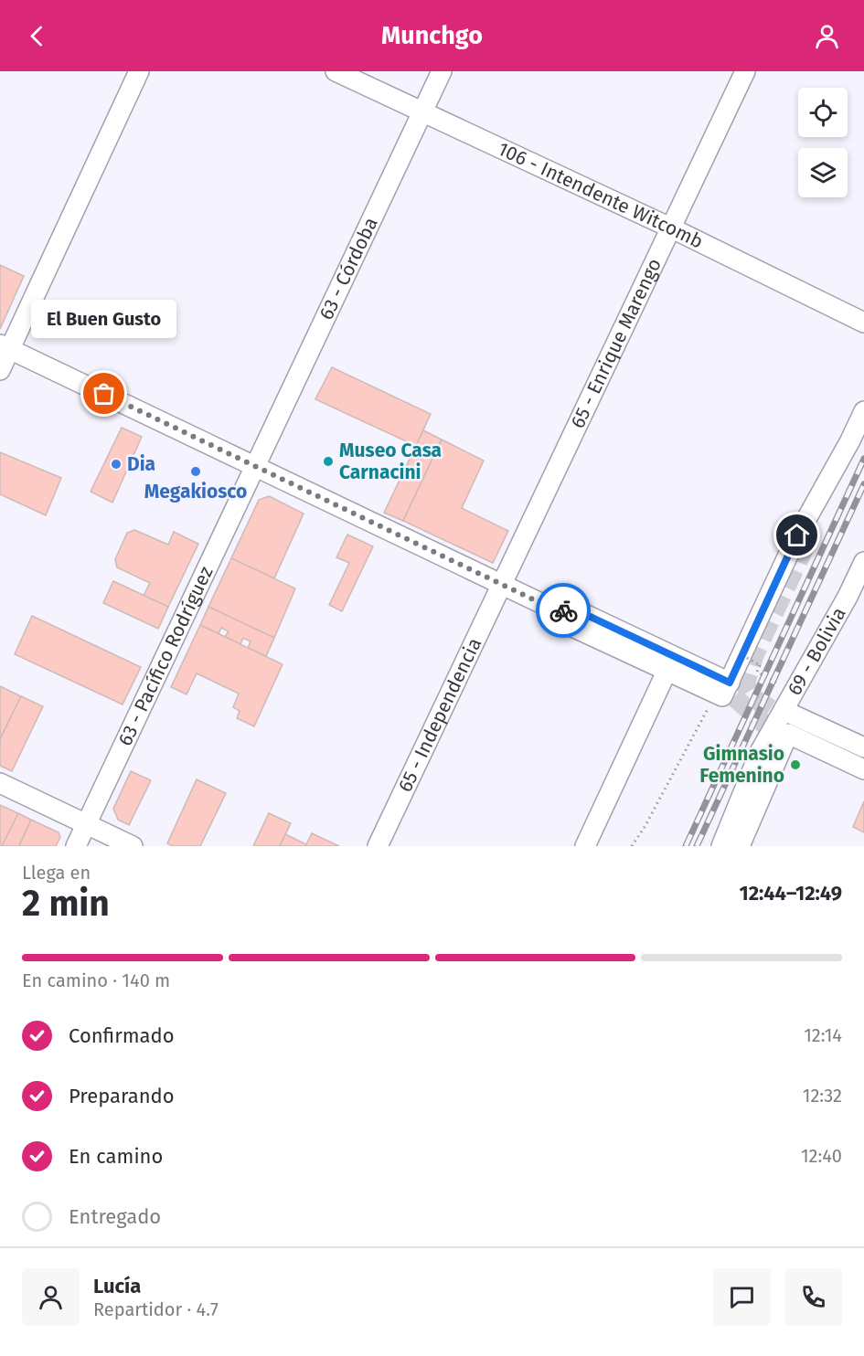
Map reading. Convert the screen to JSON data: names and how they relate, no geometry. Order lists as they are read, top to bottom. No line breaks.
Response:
{"streets":{"street":["106 - Intendente Witcomb","63 - Córdoba","65 - Enrique Marengo","69 - Bolivia","63 - Pacífico Rodríguez","65 - Independencia"]},"crossings":[["106 - Intendente Witcomb","63 - Córdoba"],["106 - Intendente Witcomb","65 - Enrique Marengo"],["63 - Córdoba","63 - Pacífico Rodríguez"],["65 - Enrique Marengo","65 - Independencia"]],"places":["El Buen Gusto","Museo Casa Carnacini","Dia","Megakiosco","Gimnasio Femenino"],"page":{"header":"Munchgo","bubble":"El Buen Gusto","heading":["2 min","Llega en","12:44–12:49"],"panel":["Lucía","Repartidor · 4.7"],"bar":"En camino · 140 m","list":[["Confirmado","12:14"],["Preparando","12:32"],["En camino","12:40"],"Entregado"]}}
